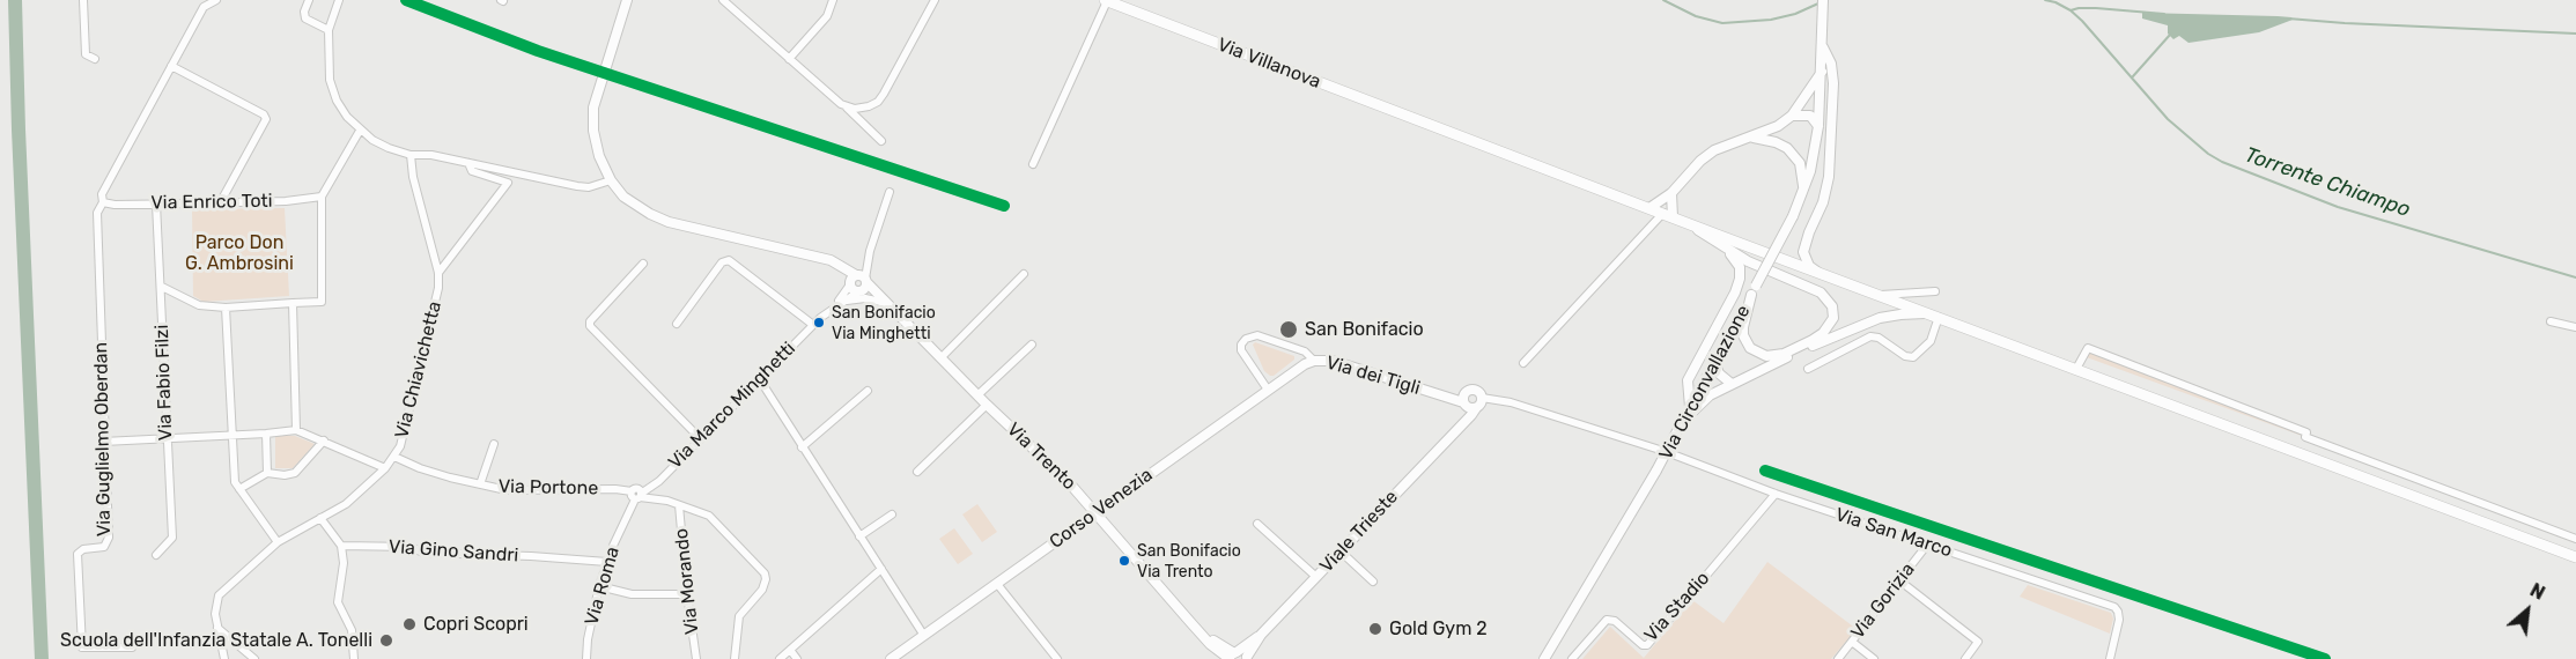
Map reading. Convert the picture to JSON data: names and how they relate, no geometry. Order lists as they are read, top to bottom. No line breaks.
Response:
{"streets":{"main road":["Via Villanova"],"street":["Via Enrico Toti","Via Chiavichetta","Via dei Tigli","Via Fabio Filzi","Via Circonvallazione","Via Marco Minghetti","Via Guglielmo Oberdan","Via Trento","Via Portone","Corso Venezia","Viale Trieste","Via San Marco","Via Gino Sandri","Via Morando","Via Roma","Via Gorizia","Via Stadio"]},"crossings":[["Via Enrico Toti","Via Fabio Filzi"],["Via Enrico Toti","Via Guglielmo Oberdan"],["Via Chiavichetta","Via Portone"],["Via dei Tigli","Corso Venezia"],["Via dei Tigli","Viale Trieste"],["Via Marco Minghetti","Via Trento"],["Via Trento","Corso Venezia"],["Via Trento","Viale Trieste"],["Via Portone","Via Morando"],["Via Portone","Via Roma"],["Via San Marco","Via Gorizia"],["Via San Marco","Via Stadio"],["Via Gino Sandri","Via Roma"]],"water":["Torrente Chiampo"],"parks":["Parco Don G. Ambrosini"],"places":["San Bonifacio Via Minghetti","San Bonifacio","San Bonifacio Via Trento","Copri Scopri","Gold Gym 2","Scuola dell'Infanzia Statale A. Tonelli"],"north":"top right"}
